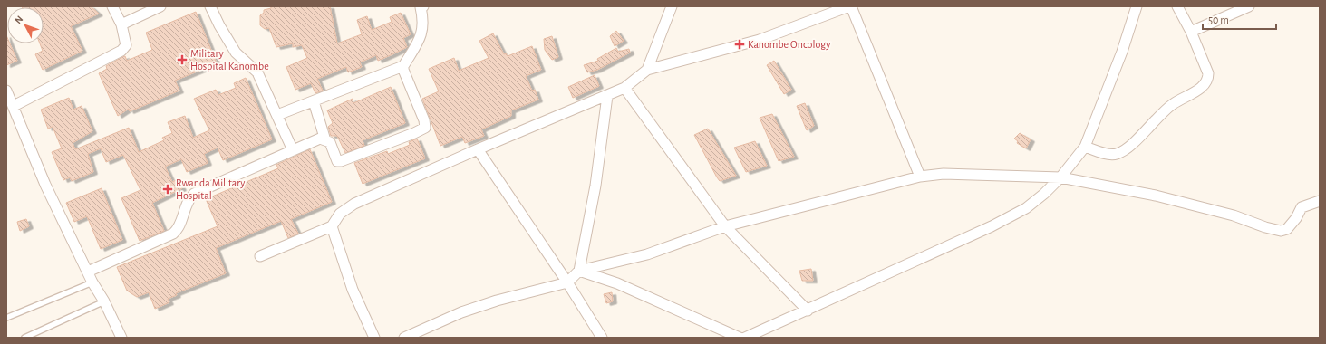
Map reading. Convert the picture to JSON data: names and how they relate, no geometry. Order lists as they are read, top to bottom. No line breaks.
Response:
{"places":{"health":["Kanombe Oncology","Military Hospital Kanombe","Rwanda Military Hospital"]},"scale_bar":"50 m","north":"top left"}
